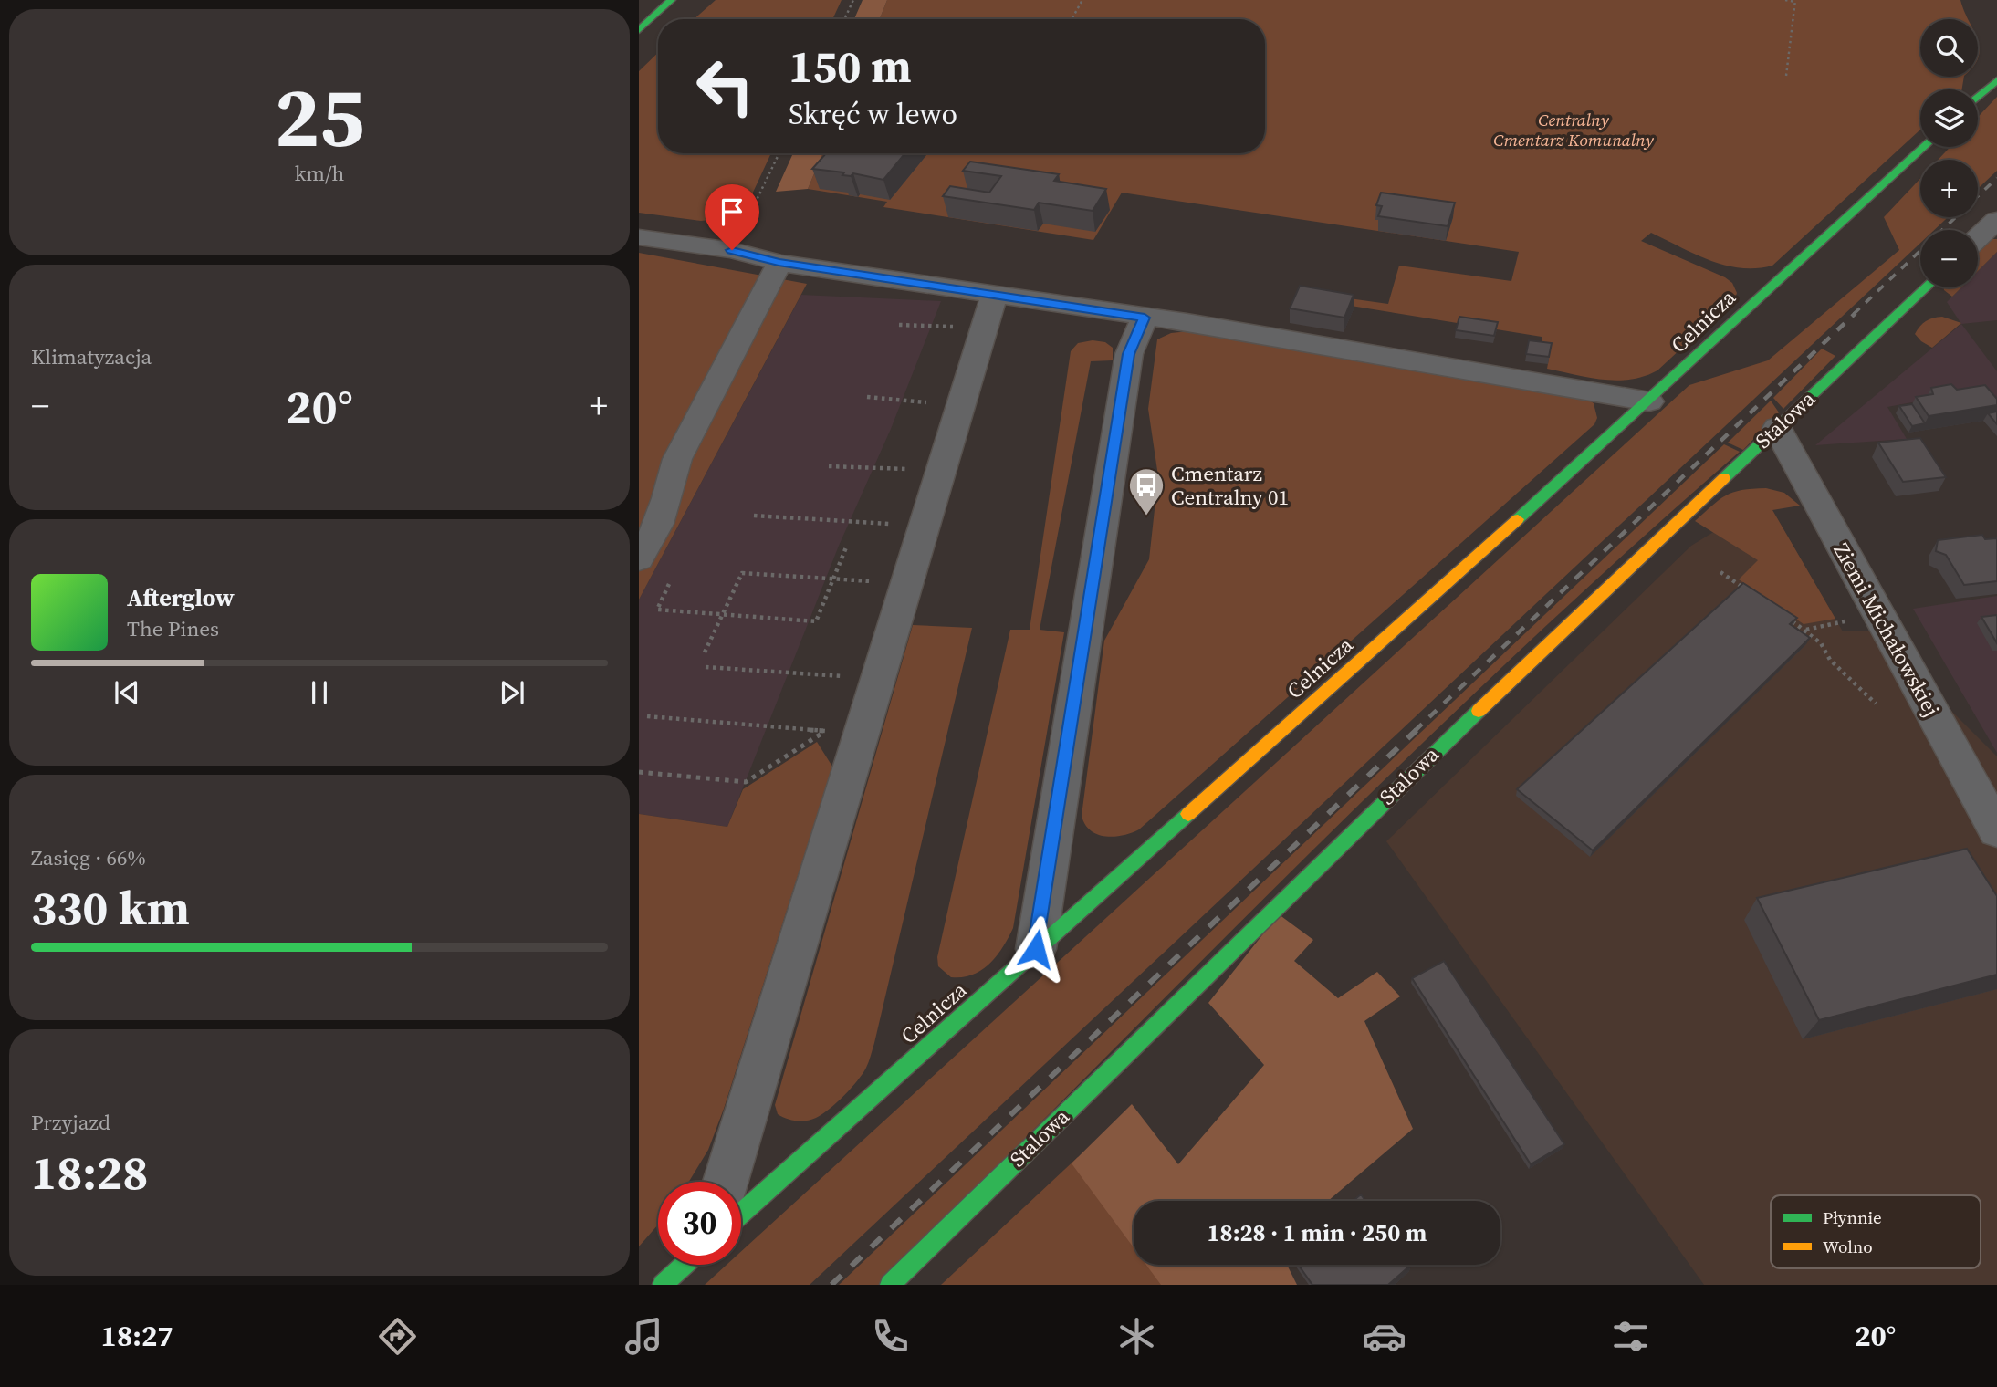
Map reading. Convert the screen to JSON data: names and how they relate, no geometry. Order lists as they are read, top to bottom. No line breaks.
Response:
{"streets":{"street":["Celnicza","Stalowa","Ziemi Michałowskiej"]},"crossings":[["Stalowa","Ziemi Michałowskiej"]],"parks":["Centralny Cmentarz Komunalny"],"places":{"bus stop":["Cmentarz Centralny 01"]},"legend":["Płynnie","Wolno"],"page":{"tile":[["25","km/h"],"Klimatyzacja",["Zasięg · 66%","330 km"],["Przyjazd","18:28"]],"map_buttons":["+","−"],"turn":["150 m","Skręć w lewo"],"heat":["−","20°","+"],"song":["Afterglow","The Pines"],"limit":"30","trip":"18:28 · 1 min · 250 m","tabs":["18:27","20°"]}}
